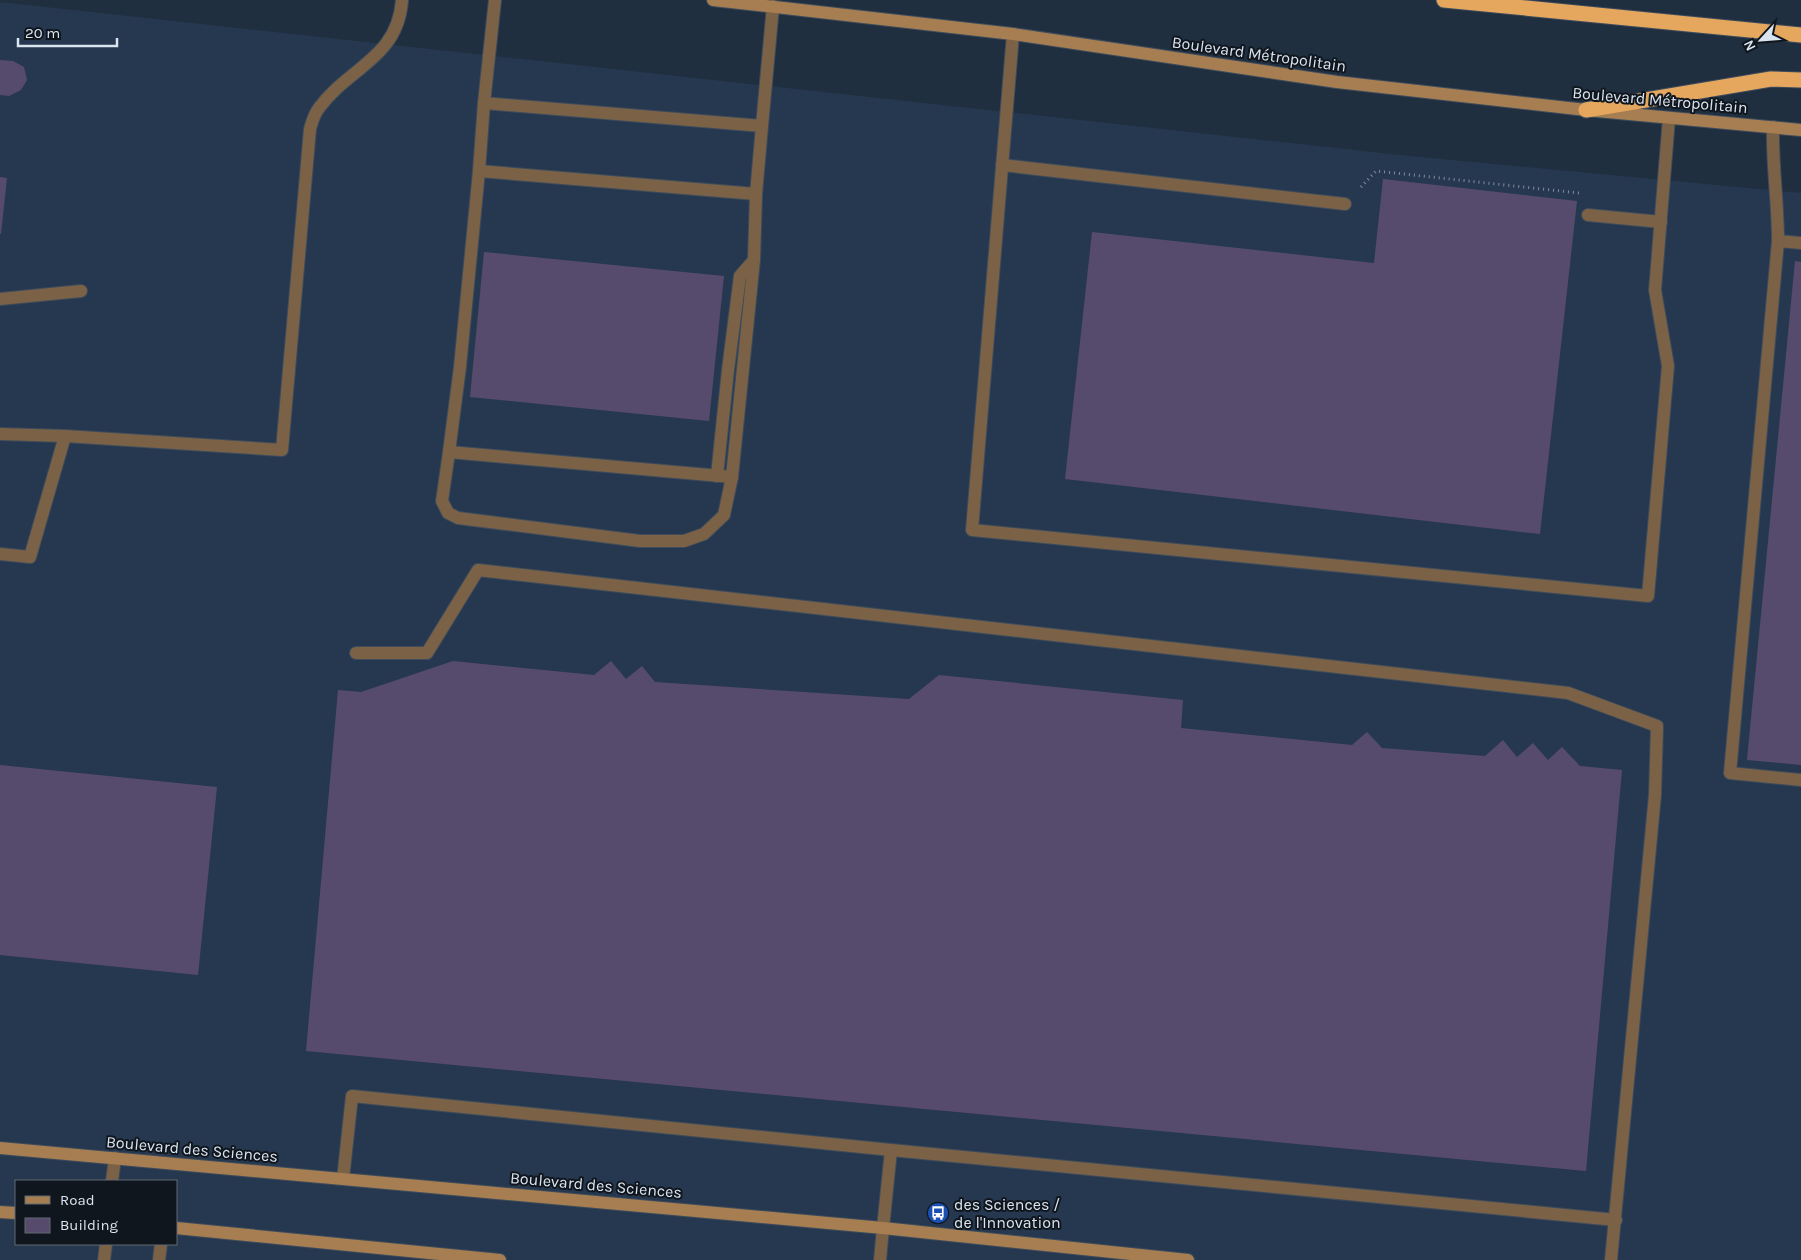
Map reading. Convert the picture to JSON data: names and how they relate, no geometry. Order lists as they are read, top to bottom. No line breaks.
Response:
{"streets":{"street":["Boulevard Métropolitain","Boulevard des Sciences"]},"places":{"bus stop":["des Sciences / de l'Innovation"]},"legend":["Road","Building"],"scale_bar":"20 m","north":"bottom left"}
